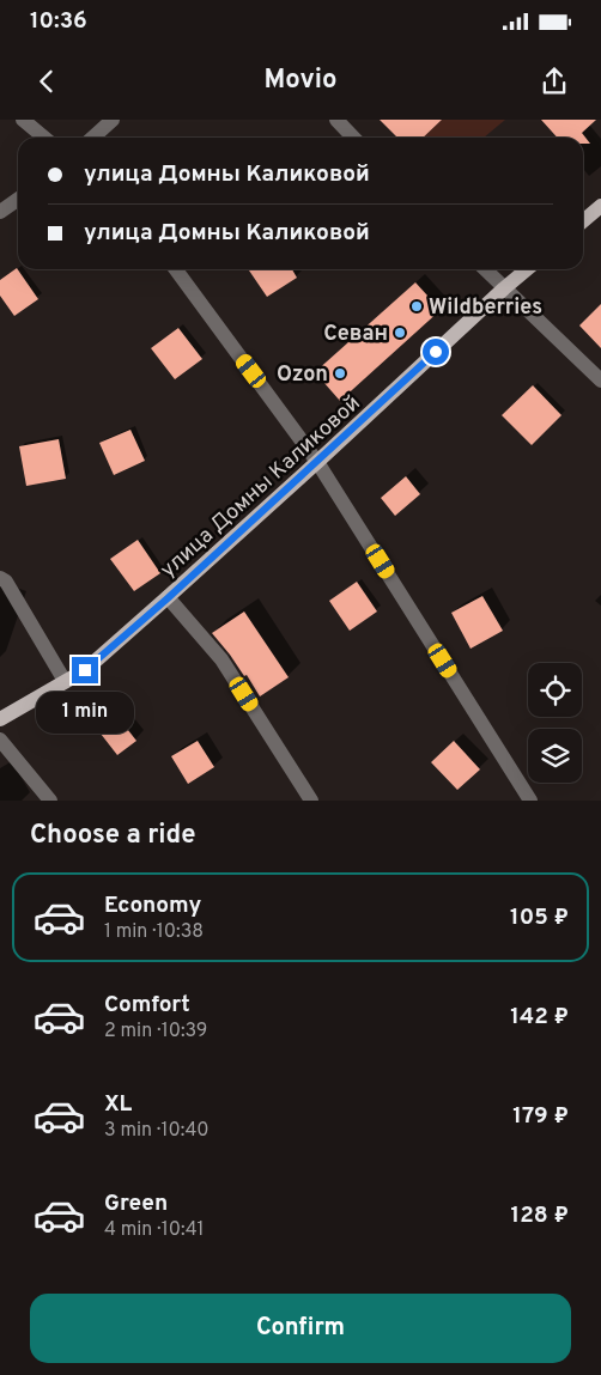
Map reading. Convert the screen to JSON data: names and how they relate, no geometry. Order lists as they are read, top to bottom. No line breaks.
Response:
{"streets":{"main road":["улица Домны Каликовой"]},"places":["Wildberries","Севан","Ozon"],"page":{"status":"10:36","header":"Movio","banner":["улица Домны Каликовой","улица Домны Каликовой"],"bubble":"1 min","heading":"Choose a ride","list":[{"name":"Economy","note":"1 min · 10:38","value":"105 ₽"},{"name":"Comfort","note":"2 min · 10:39","value":"142 ₽"},{"name":"XL","note":"3 min · 10:40","value":"179 ₽"},{"name":"Green","note":"4 min · 10:41","value":"128 ₽"}],"buttons":"Confirm"}}
